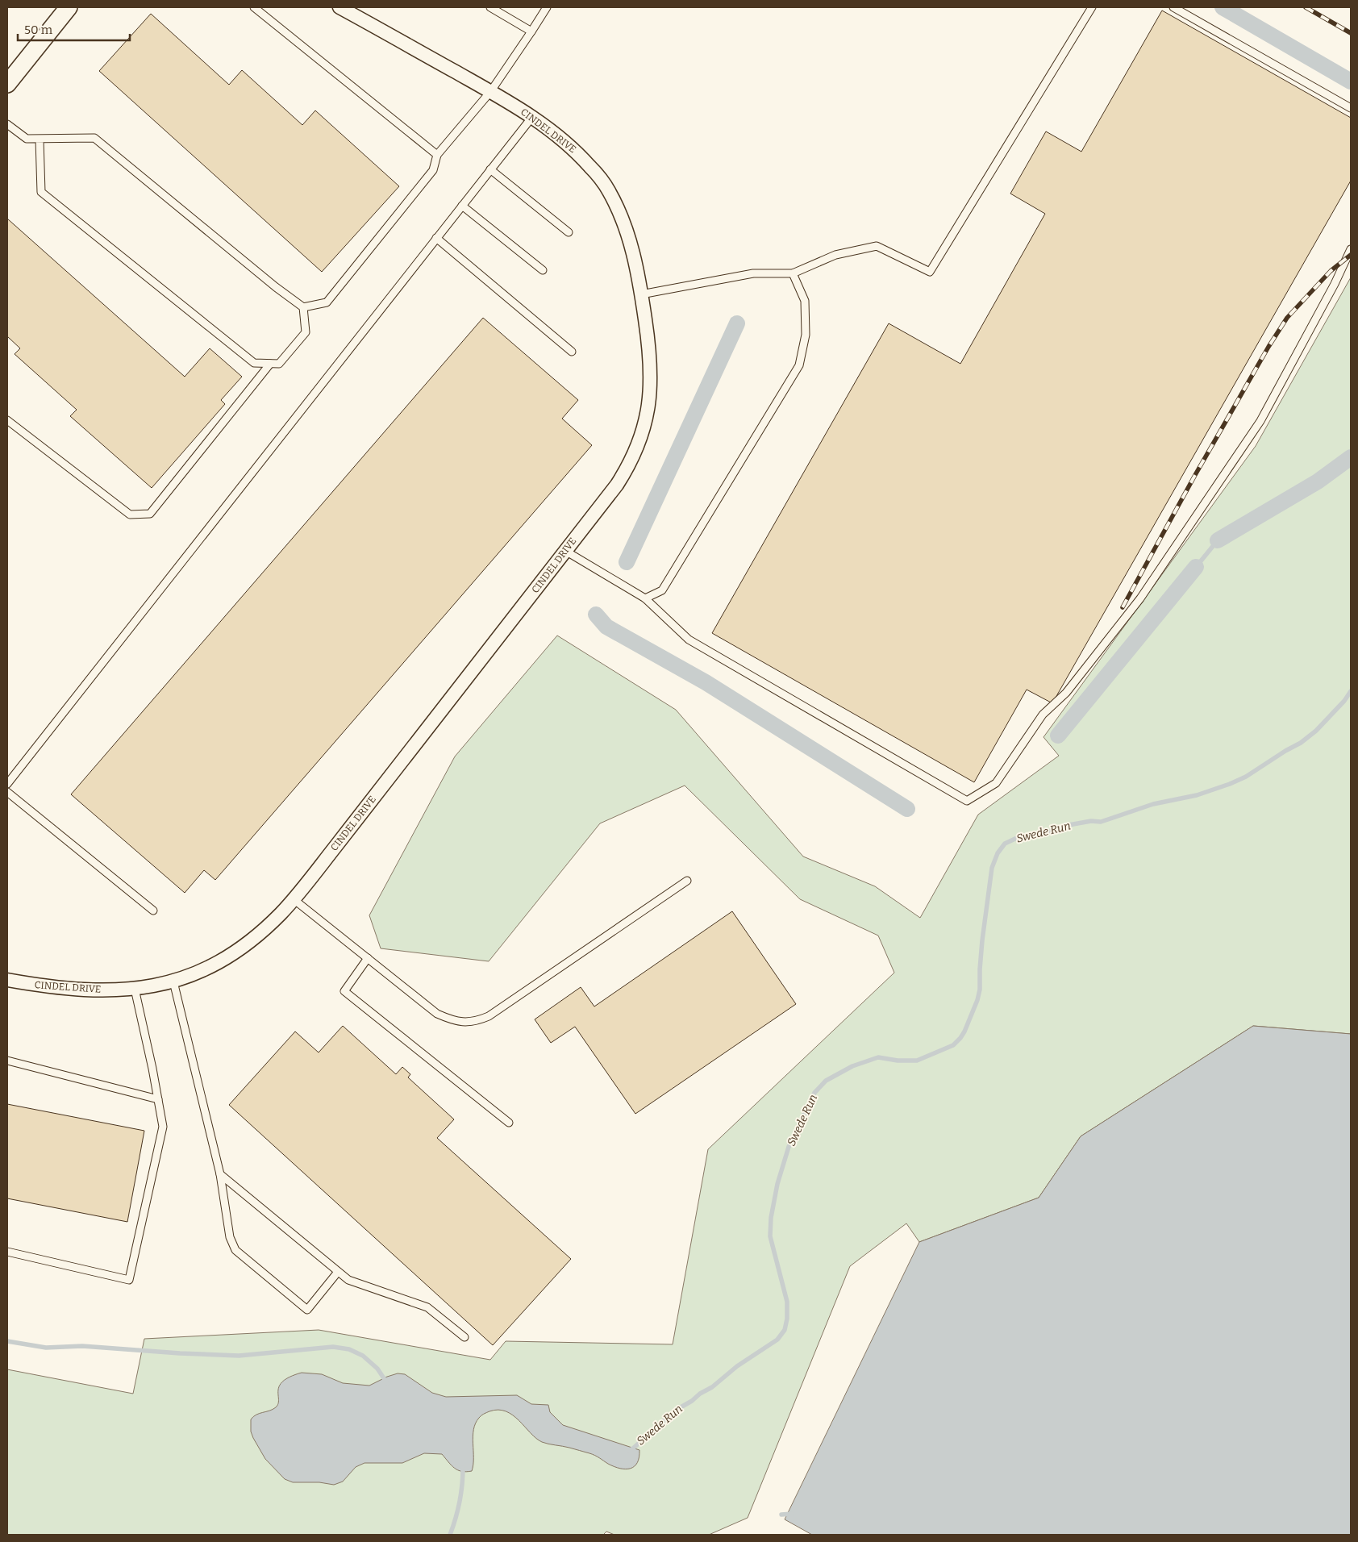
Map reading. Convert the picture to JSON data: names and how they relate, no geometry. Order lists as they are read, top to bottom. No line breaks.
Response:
{"streets":{"street":["CINDEL DRIVE"]},"water":["Swede Run"],"scale_bar":"50 m"}
